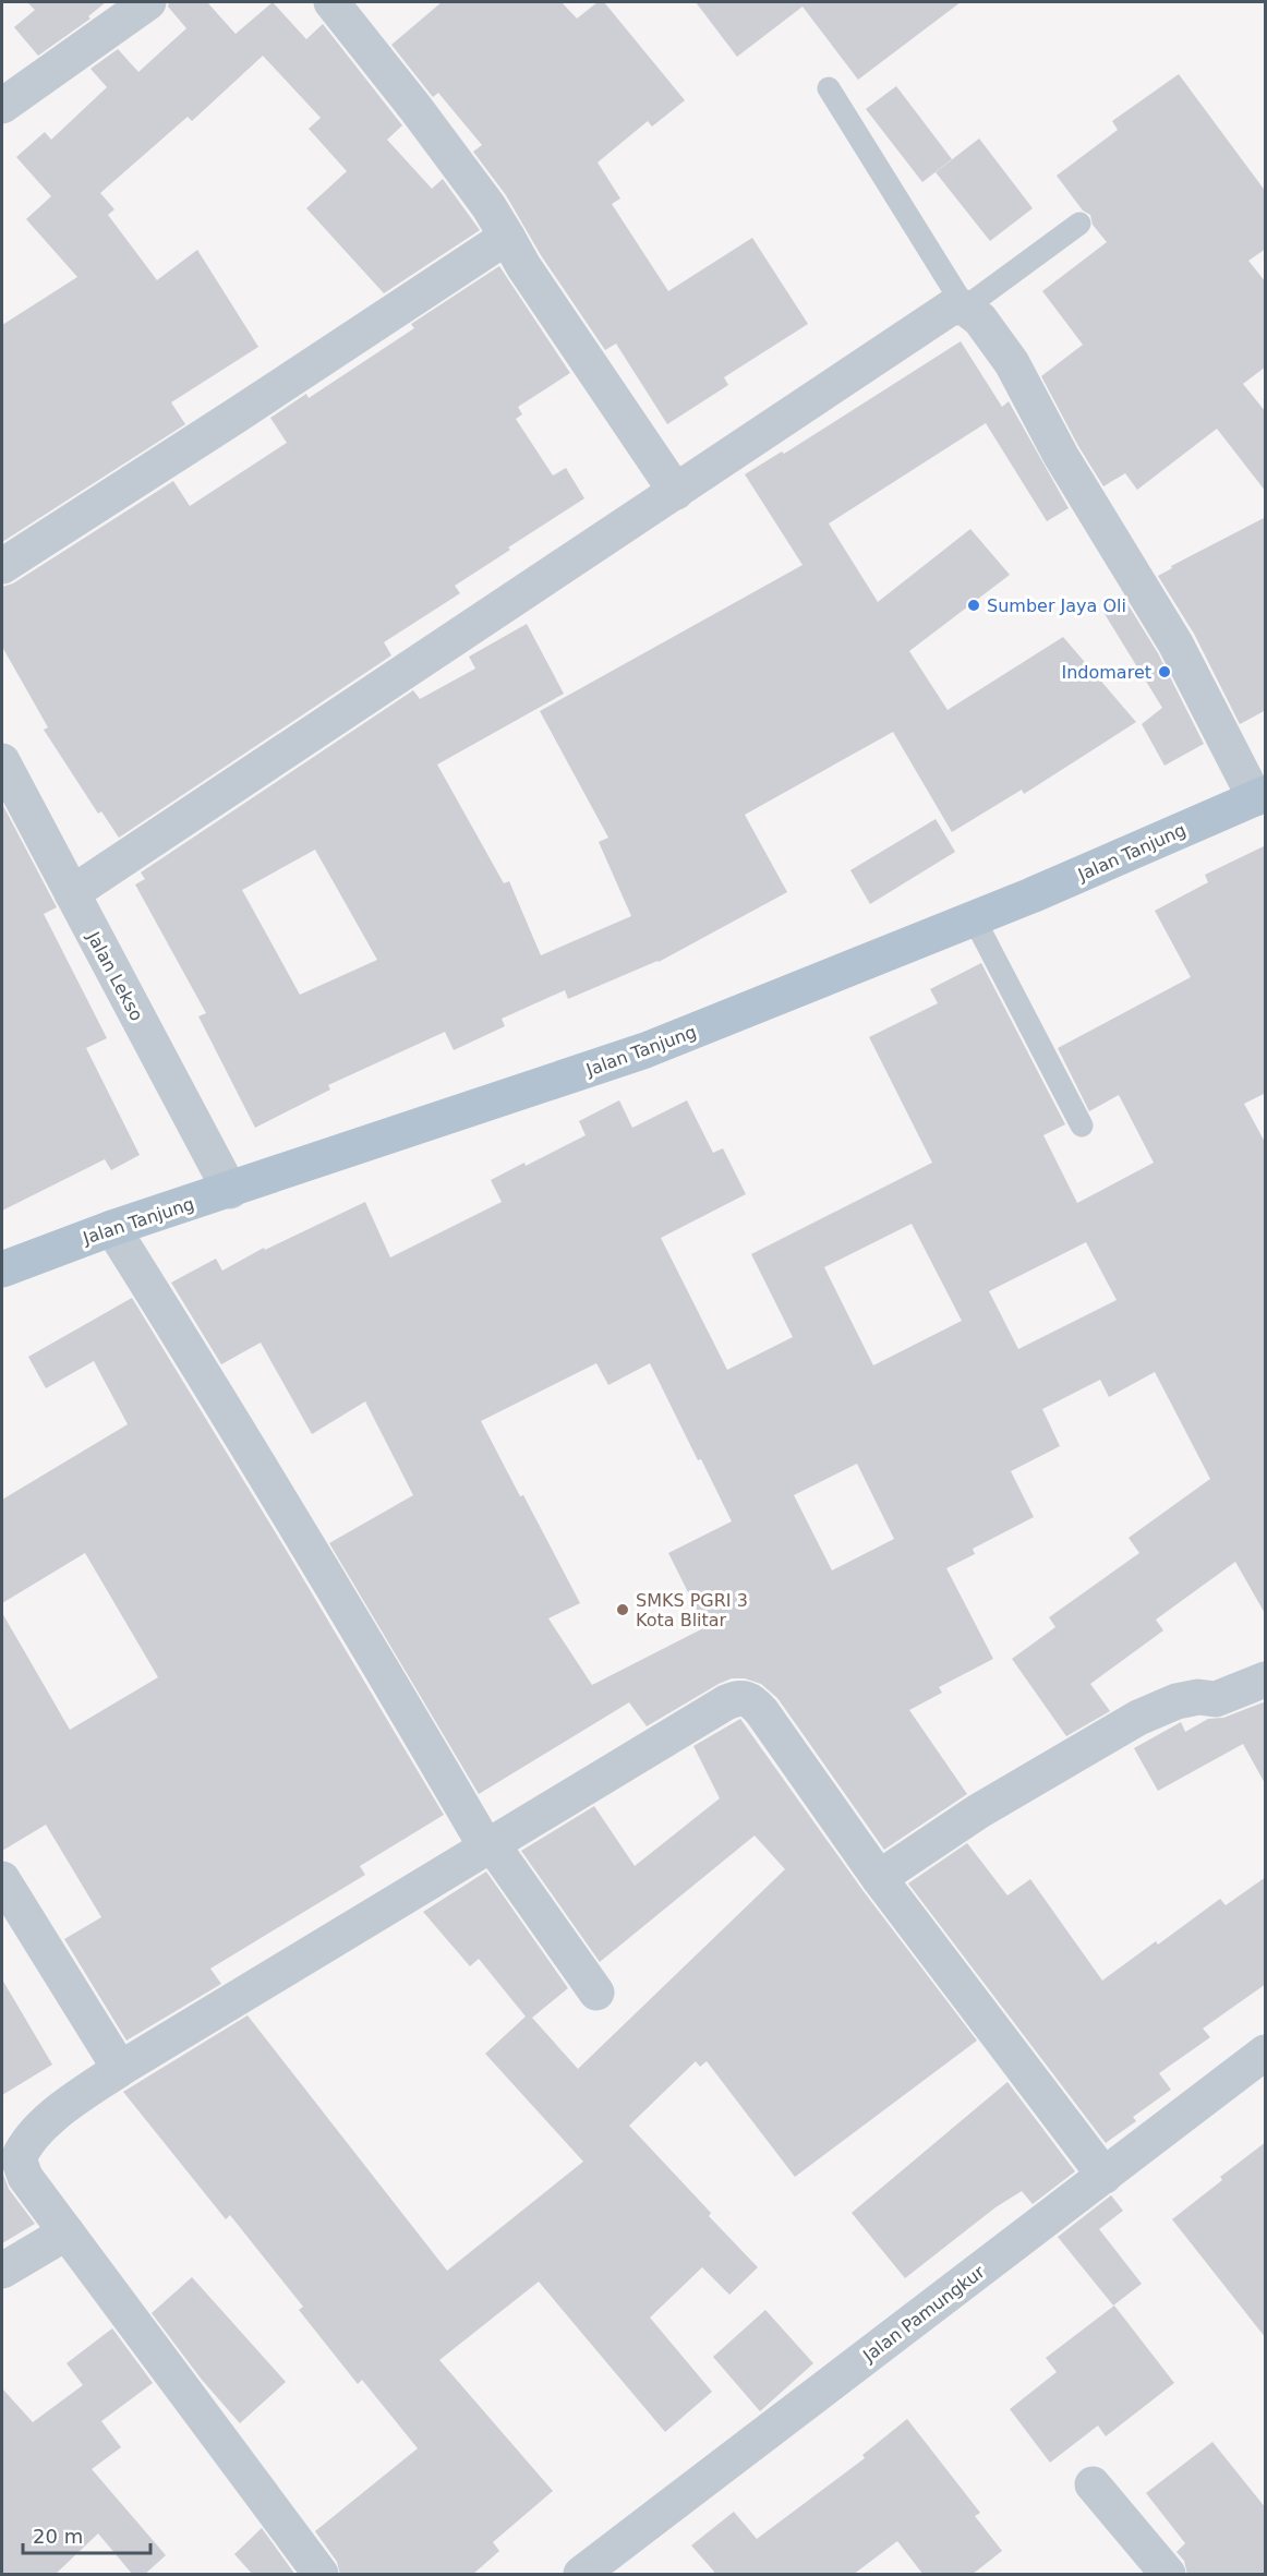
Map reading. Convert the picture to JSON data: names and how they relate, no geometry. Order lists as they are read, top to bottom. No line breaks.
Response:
{"streets":{"main road":["Jalan Tanjung"],"street":["Jalan Lekso","Jalan Pamungkur"]},"crossings":[["Jalan Tanjung","Jalan Lekso"]],"places":["Sumber Jaya Oli","Indomaret","SMKS PGRI 3 Kota Blitar"],"scale_bar":"20 m"}
